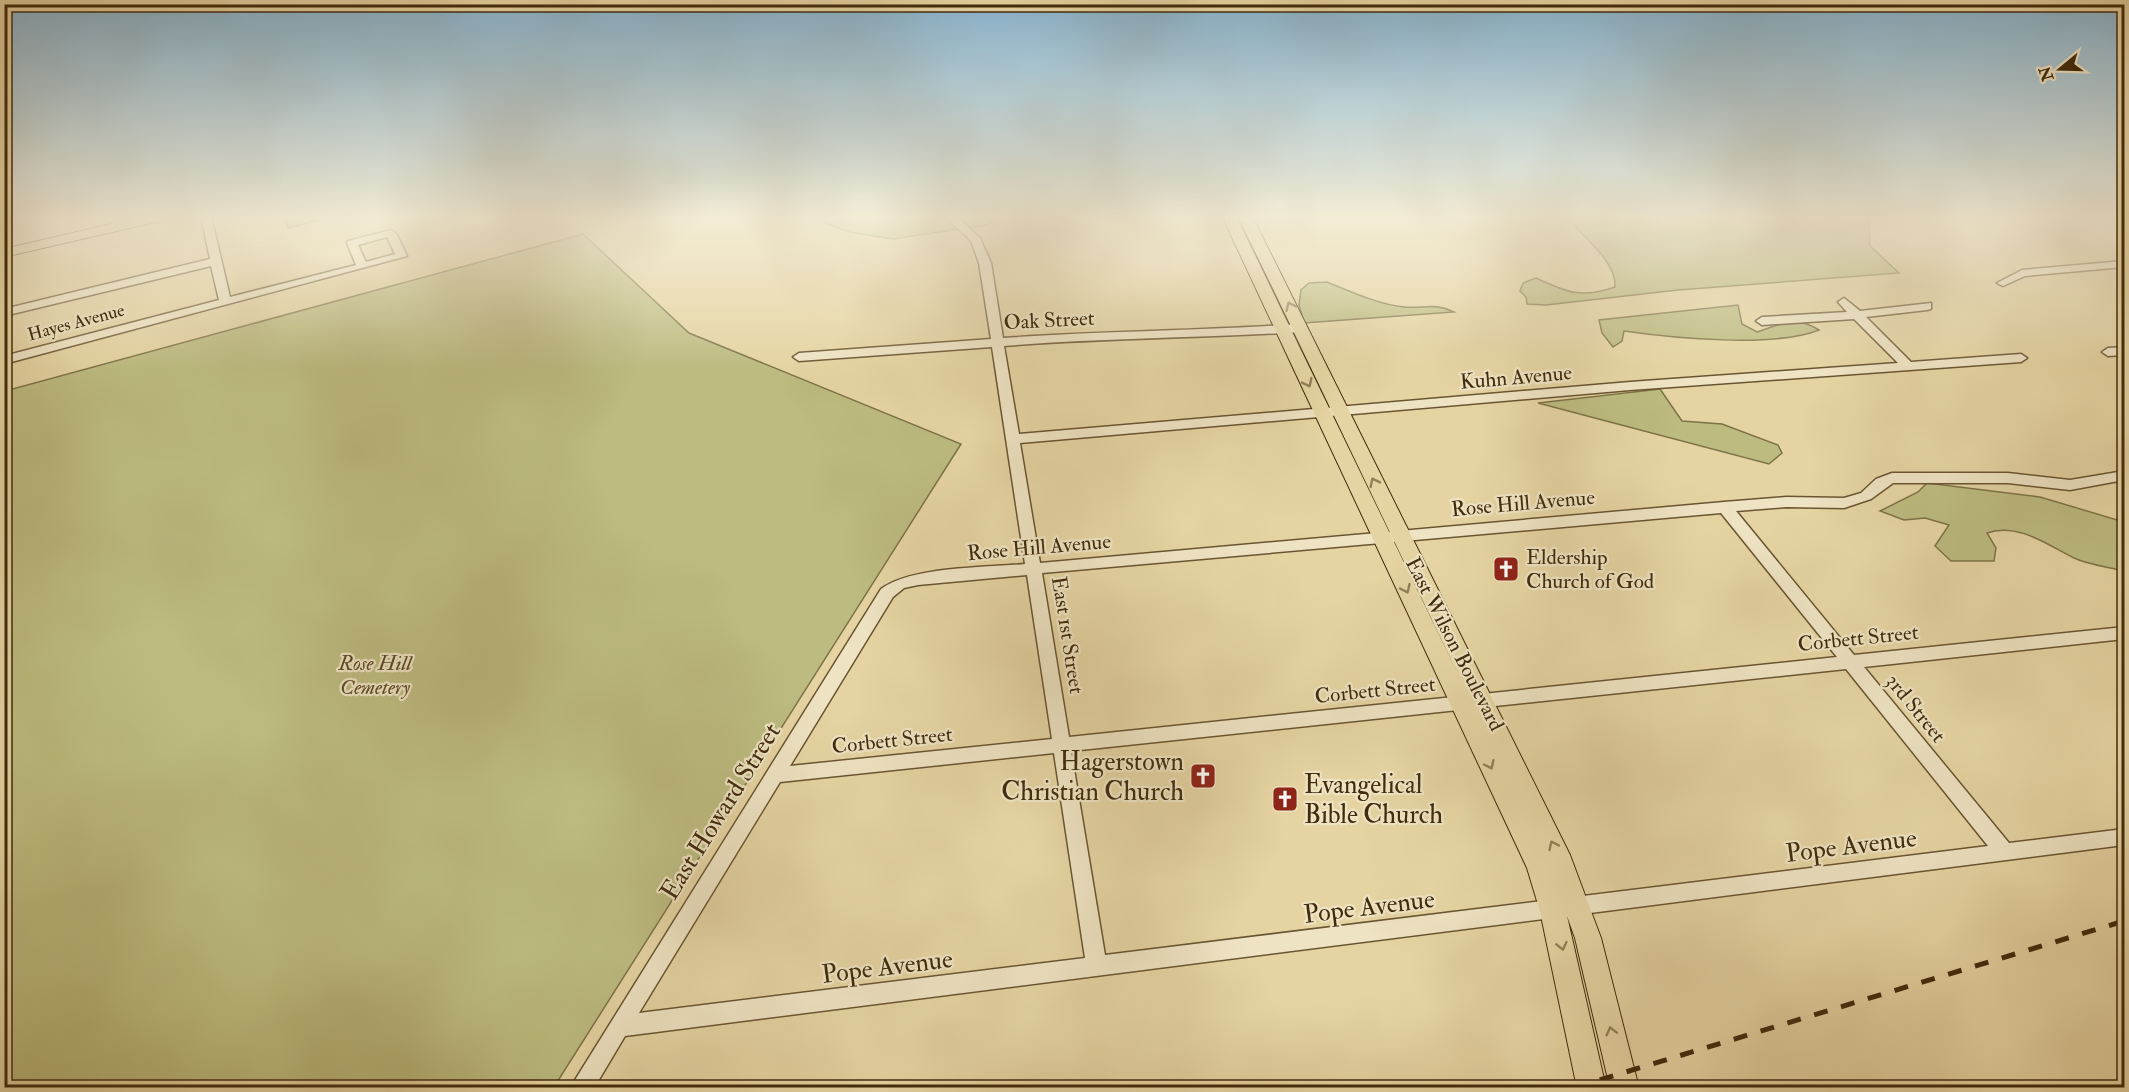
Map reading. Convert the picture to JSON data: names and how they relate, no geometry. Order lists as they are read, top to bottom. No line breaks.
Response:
{"streets":{"main road":["East Wilson Boulevard"],"street":["Oak Street","Hayes Avenue","Kuhn Avenue","Rose Hill Avenue","East 1st Street","Corbett Street","3rd Street","East Howard Street","Pope Avenue"]},"crossings":[["Oak Street","East 1st Street"],["Oak Street","East Wilson Boulevard"],["Kuhn Avenue","East 1st Street"],["Kuhn Avenue","East Wilson Boulevard"],["Rose Hill Avenue","East 1st Street"],["Rose Hill Avenue","East Wilson Boulevard"],["Rose Hill Avenue","3rd Street"],["Rose Hill Avenue","East Howard Street"],["East 1st Street","Corbett Street"],["East 1st Street","Pope Avenue"],["Corbett Street","East Wilson Boulevard"],["Corbett Street","3rd Street"],["Corbett Street","East Howard Street"],["East Wilson Boulevard","Pope Avenue"],["3rd Street","Pope Avenue"],["East Howard Street","Pope Avenue"]],"parks":["Rose Hill Cemetery"],"places":{"church":["Eldership Church of God","Hagerstown Christian Church","Evangelical Bible Church"]},"north":"left"}
